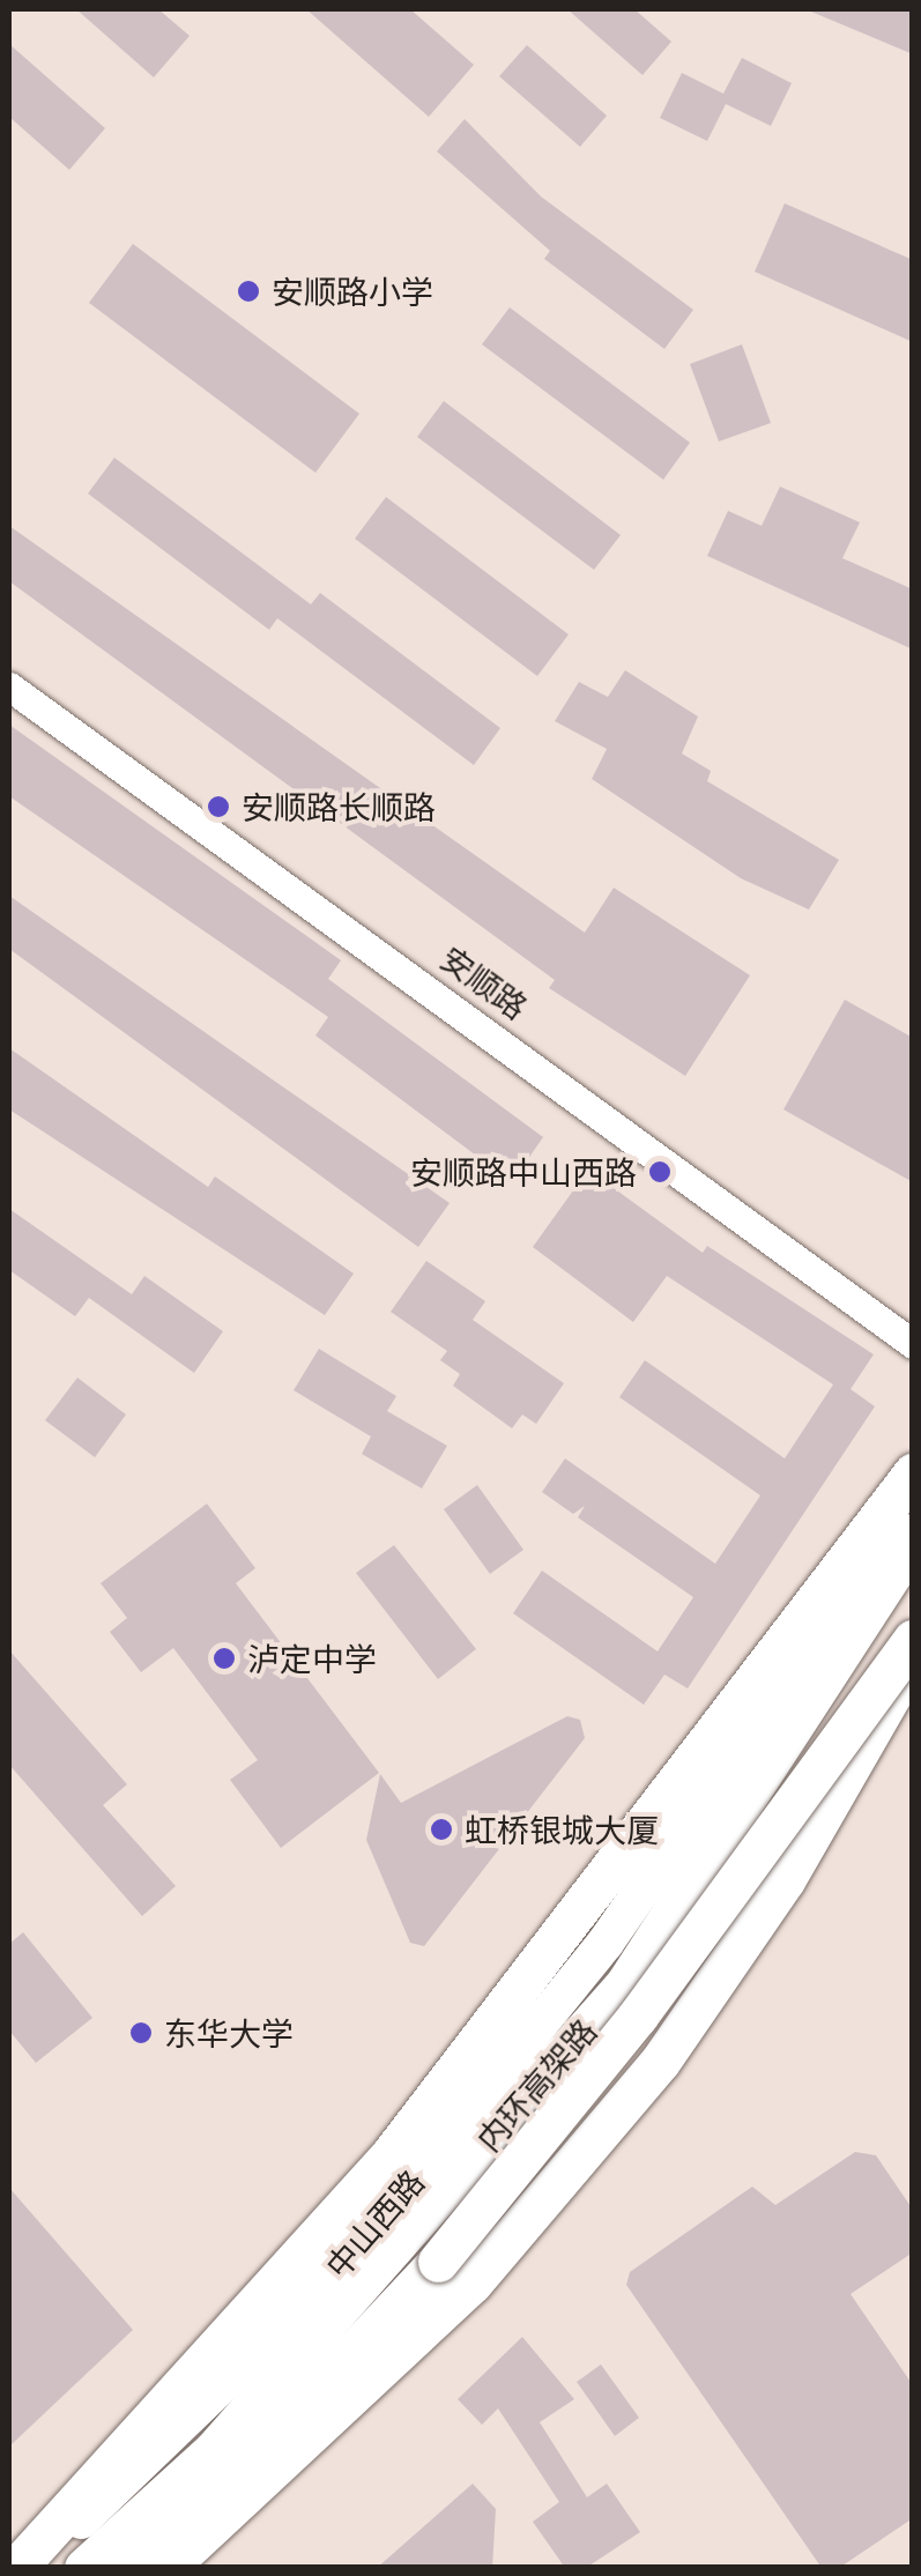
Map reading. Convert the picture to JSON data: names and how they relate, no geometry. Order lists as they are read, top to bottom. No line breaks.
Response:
{"streets":{"highway":["内环高架路"],"main road":["中山西路"],"street":["安顺路"]},"crossings":[["内环高架路","中山西路"]],"places":["安顺路小学","安顺路长顺路","安顺路中山西路","泸定中学","虹桥银城大厦","东华大学"]}
